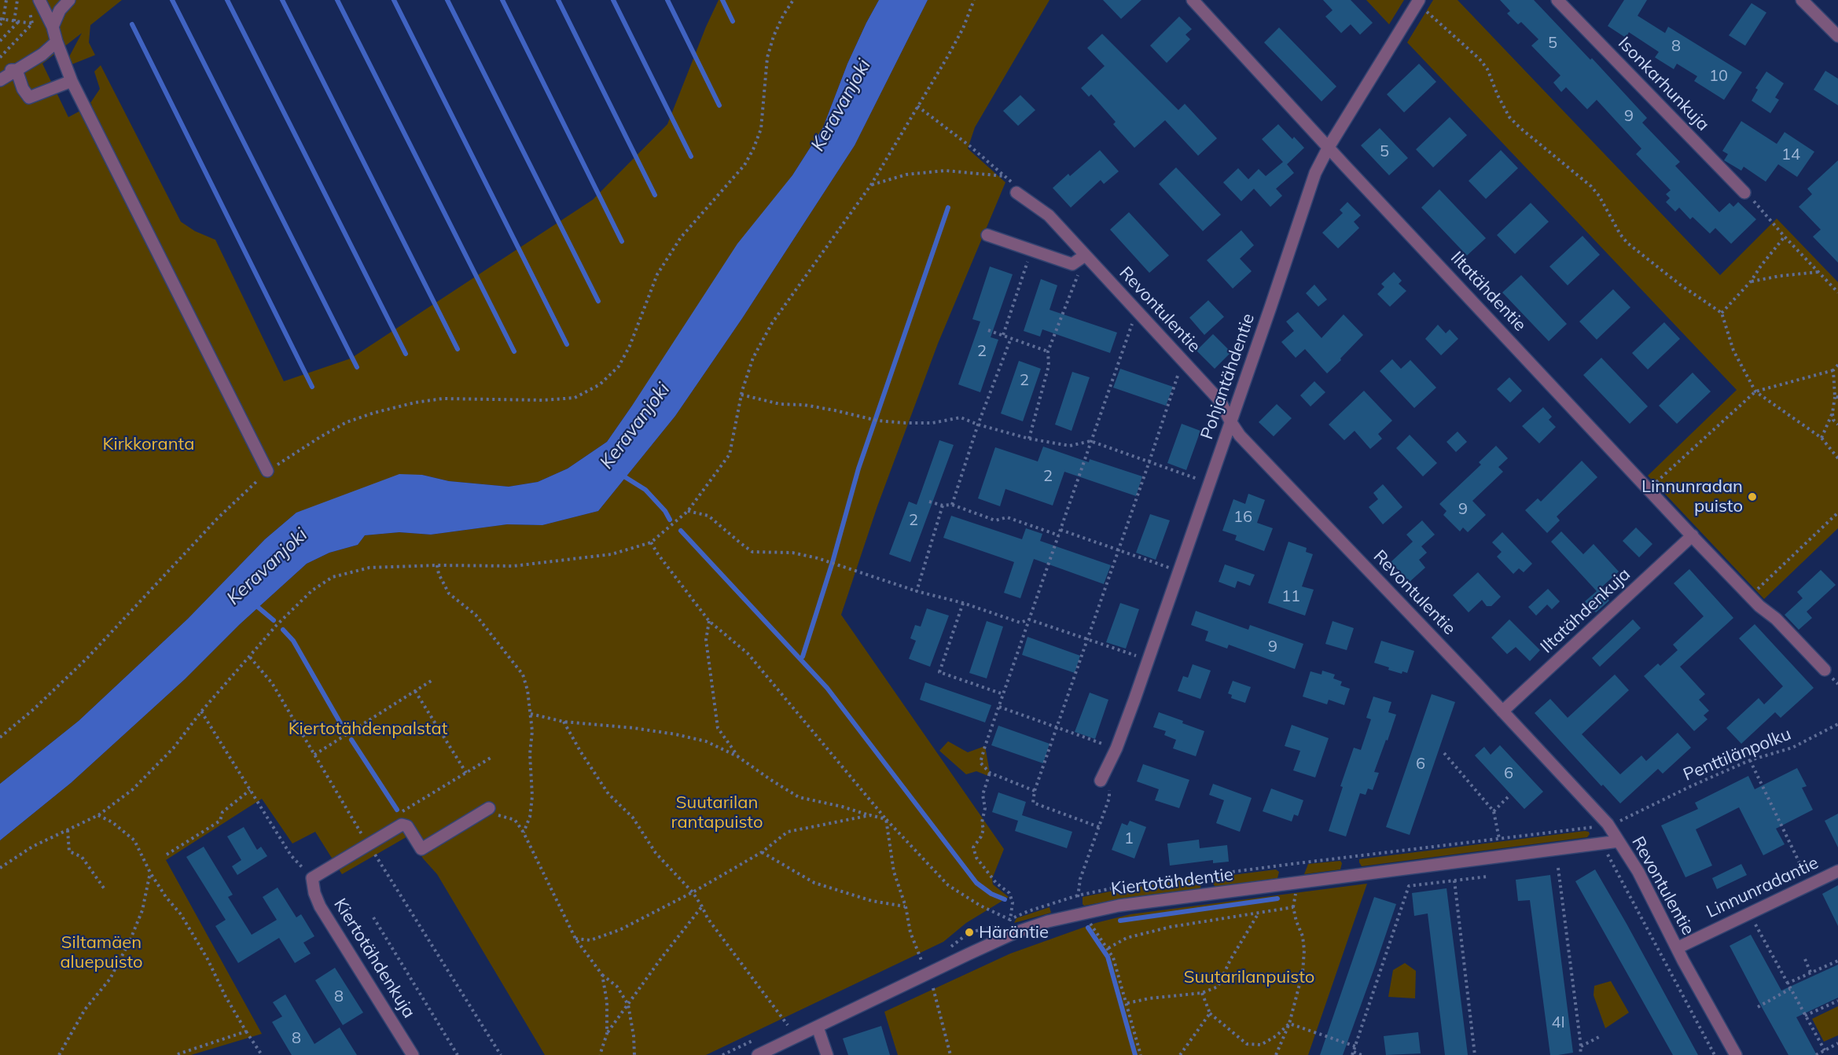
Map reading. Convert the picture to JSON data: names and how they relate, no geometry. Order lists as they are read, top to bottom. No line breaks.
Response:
{"streets":{"street":["Isonkarhunkuja","Iltatähdentie","Revontulentie","Pohjantähdentie","Iltatähdenkuja","Kiertotähdentie","Linnunradantie","Kiertotähdenkuja"],"path":["Penttilänpolku"]},"crossings":[["Iltatähdentie","Pohjantähdentie"],["Iltatähdentie","Iltatähdenkuja"],["Revontulentie","Pohjantähdentie"],["Revontulentie","Iltatähdenkuja"],["Revontulentie","Kiertotähdentie"],["Revontulentie","Linnunradantie"]],"water":["Keravanjoki"],"parks":["Kirkkoranta","Kiertotähdenpalstat","Suutarilan rantapuisto","Siltamäen aluepuisto","Suutarilanpuisto"],"places":["Linnunradan puisto","Häräntie"],"house_numbers":["5","8","10","9","5","14","2","2","2","9","16","2","11","9","6","6","1","8","4I","8"]}
